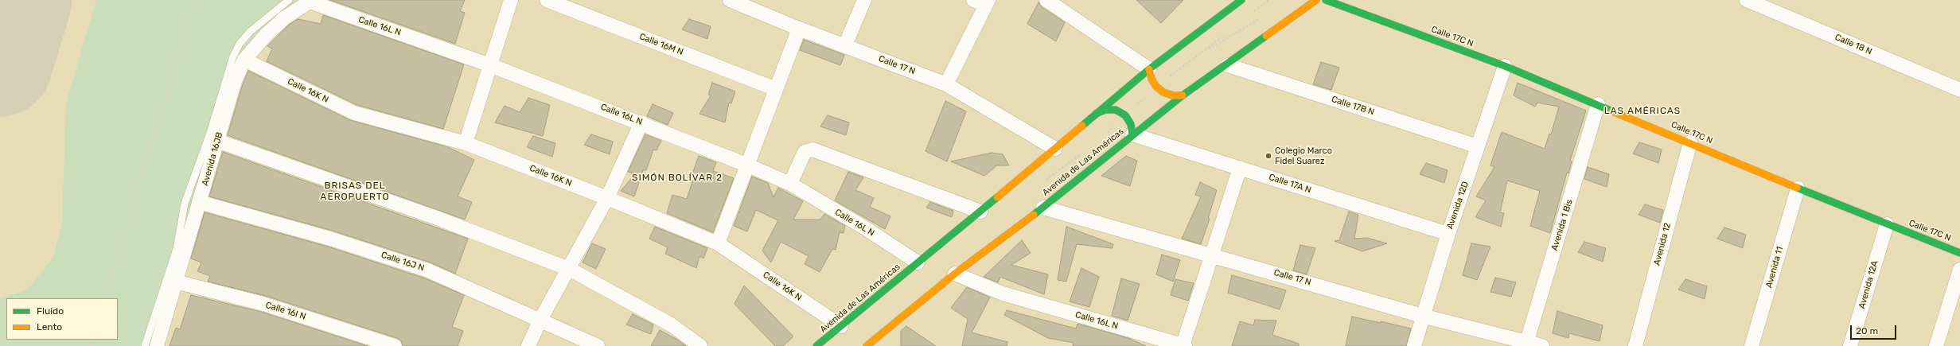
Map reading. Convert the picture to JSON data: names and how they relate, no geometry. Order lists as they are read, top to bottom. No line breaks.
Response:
{"streets":{"main road":["Calle 17C N","Avenida de Las Américas"],"street":["Calle 16L N","Calle 16M N","Calle 18 N","Calle 17 N","Calle 16K N","Calle 17B N","Avenida 16JB","Calle 17A N","Avenida 12D","Avenida 1 Bis","Avenida 12","Calle 16J N","Avenida 11","Avenida 12A","Calle 16I N"]},"crossings":[["Calle 16L N","Avenida 16JB"],["Calle 16L N","Avenida de Las Américas"],["Calle 17C N","Avenida 12D"],["Calle 17C N","Avenida 1 Bis"],["Calle 17C N","Avenida 12"],["Calle 17C N","Avenida 11"],["Calle 17C N","Avenida 12A"],["Calle 17 N","Avenida de Las Américas"],["Calle 17 N","Avenida 12D"],["Calle 17 N","Avenida 1 Bis"],["Calle 16K N","Avenida 16JB"],["Calle 16K N","Avenida de Las Américas"],["Calle 17B N","Avenida de Las Américas"],["Calle 17B N","Avenida 12D"],["Avenida 16JB","Calle 16J N"],["Avenida 16JB","Calle 16I N"],["Avenida de Las Américas","Calle 17A N"],["Calle 17A N","Avenida 12D"]],"districts":["LAS AMÉRICAS","SIMÓN BOLÍVAR 2","BRISAS DEL AEROPUERTO"],"places":["Colegio Marco Fidel Suarez"],"legend":["Fluido","Lento"],"scale_bar":"20 m"}
